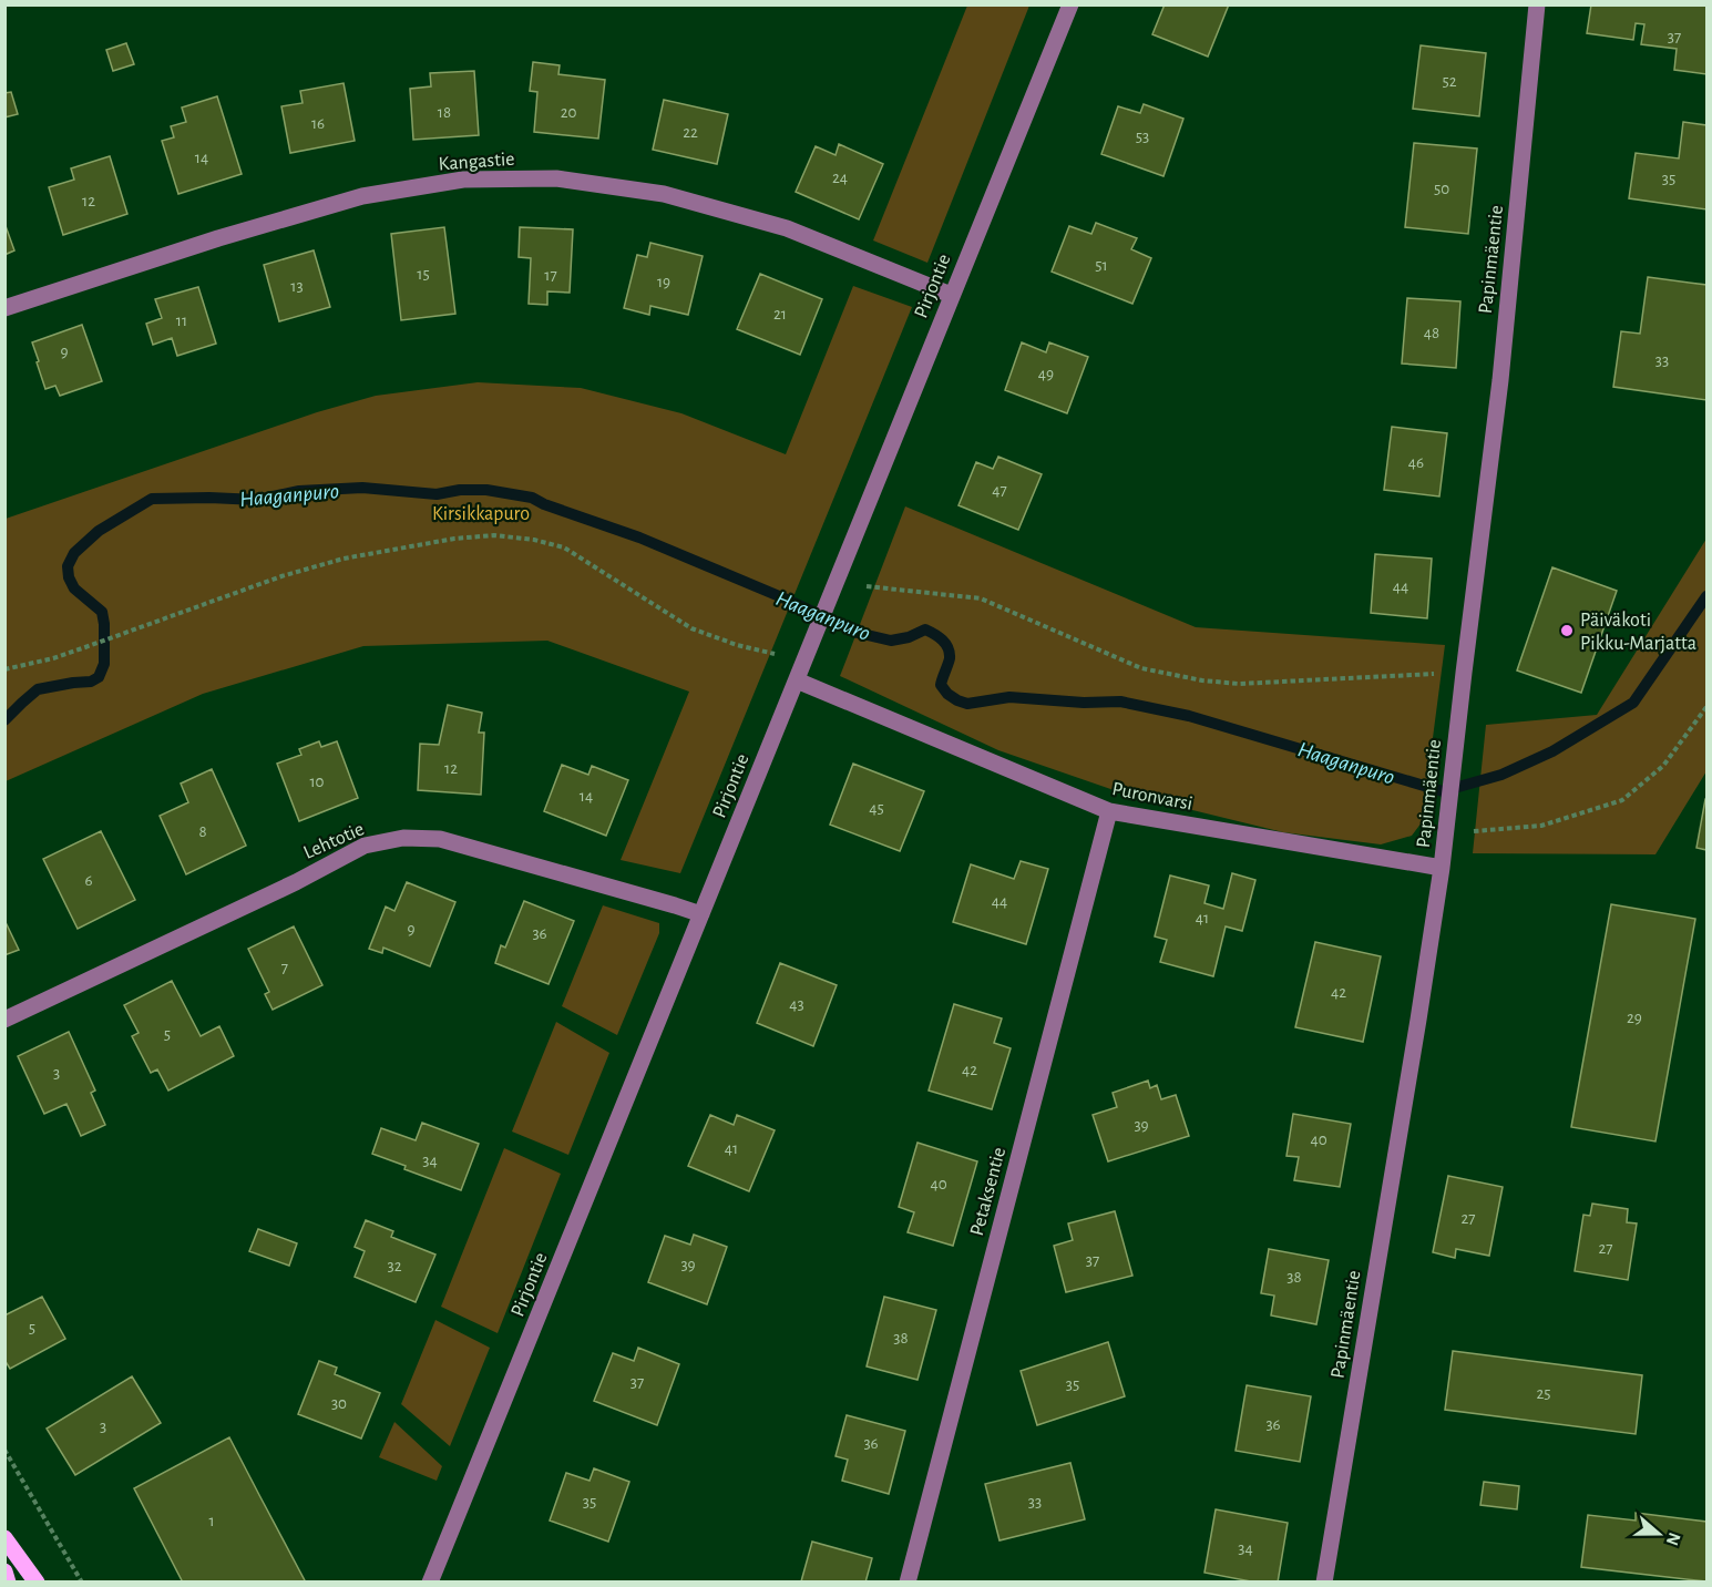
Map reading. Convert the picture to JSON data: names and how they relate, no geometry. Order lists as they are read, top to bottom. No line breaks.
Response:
{"streets":{"street":["Kangastie","Papinmäentie","Pirjontie","Puronvarsi","Lehtotie","Petaksentie"]},"crossings":[["Kangastie","Pirjontie"],["Papinmäentie","Puronvarsi"],["Pirjontie","Puronvarsi"],["Pirjontie","Lehtotie"],["Puronvarsi","Petaksentie"]],"water":["Haaganpuro"],"parks":["Kirsikkapuro"],"places":["Päiväkoti Pikku-Marjatta"],"house_numbers":["37","52","18","20","16","22","53","14","24","35","50","12","51","15","17","19","13","21","11","48","9","33","49","46","47","44","12","10","14","45","8","6","44","41","9","36","7","42","43","29","5","42","3","39","40","41","34","40","27","27","37","39","32","38","5","38","37","35","25","30","36","3","36","35","33","1","34"],"north":"right"}
